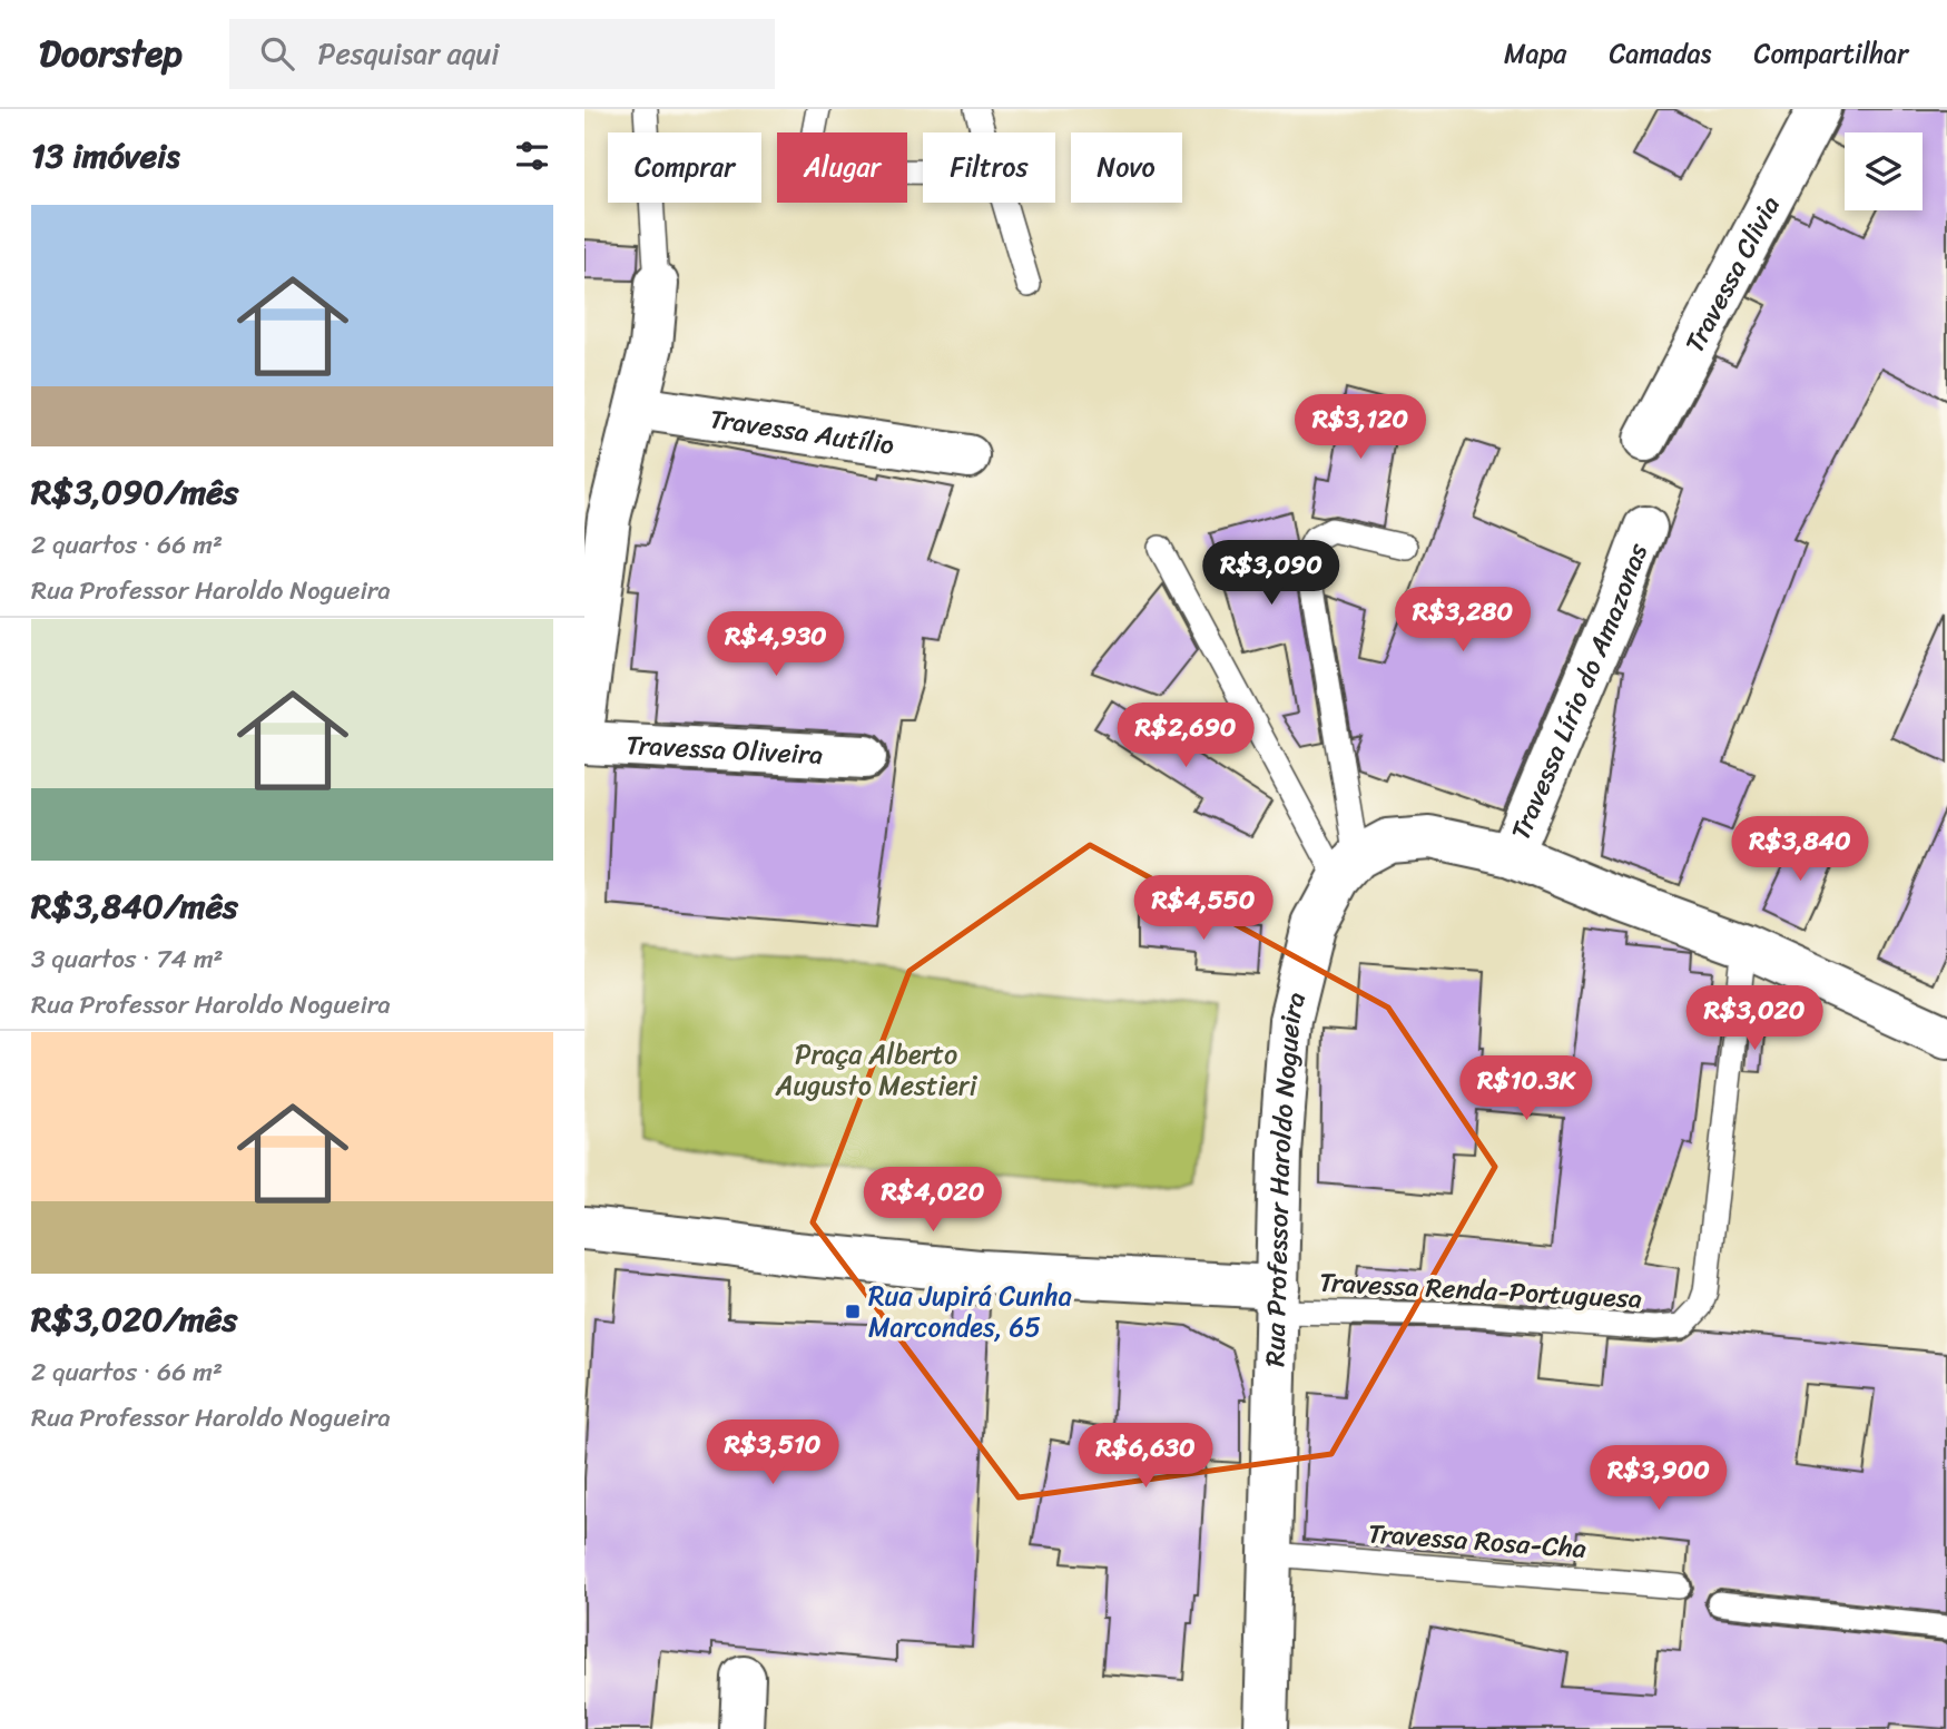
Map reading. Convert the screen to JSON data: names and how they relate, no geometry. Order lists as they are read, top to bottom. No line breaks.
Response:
{"streets":{"street":["Travessa Clivia","Travessa Autílio","Travessa Lírio do Amazonas","Travessa Oliveira","Rua Professor Haroldo Nogueira"],"lane":["Travessa Renda-Portuguesa","Travessa Rosa-Cha"]},"crossings":[["Rua Professor Haroldo Nogueira","Travessa Renda-Portuguesa"],["Rua Professor Haroldo Nogueira","Travessa Rosa-Cha"]],"parks":["Praça Alberto Augusto Mestieri"],"places":{"transit":["Rua Jupirá Cunha Marcondes, 65"]},"page":{"header":"Doorstep","search":"Pesquisar aqui","nav":["Mapa","Camadas","Compartilhar"],"heading":"13 imóveis","chip":["Comprar","Alugar","Filtros","Novo"],"list":[{"name":"R$3,090/mês","note":"2 quartos · 66 m² · Rua Professor Haroldo Nogueira"},{"name":"R$3,840/mês","note":"3 quartos · 74 m² · Rua Professor Haroldo Nogueira"},{"name":"R$3,020/mês","note":"2 quartos · 66 m² · Rua Professor Haroldo Nogueira"}],"price":["R$3,120","R$3,090","R$3,280","R$4,930","R$2,690","R$3,840","R$4,550","R$3,020","R$10.3K","R$4,020","R$3,510","R$6,630","R$3,900"]}}
